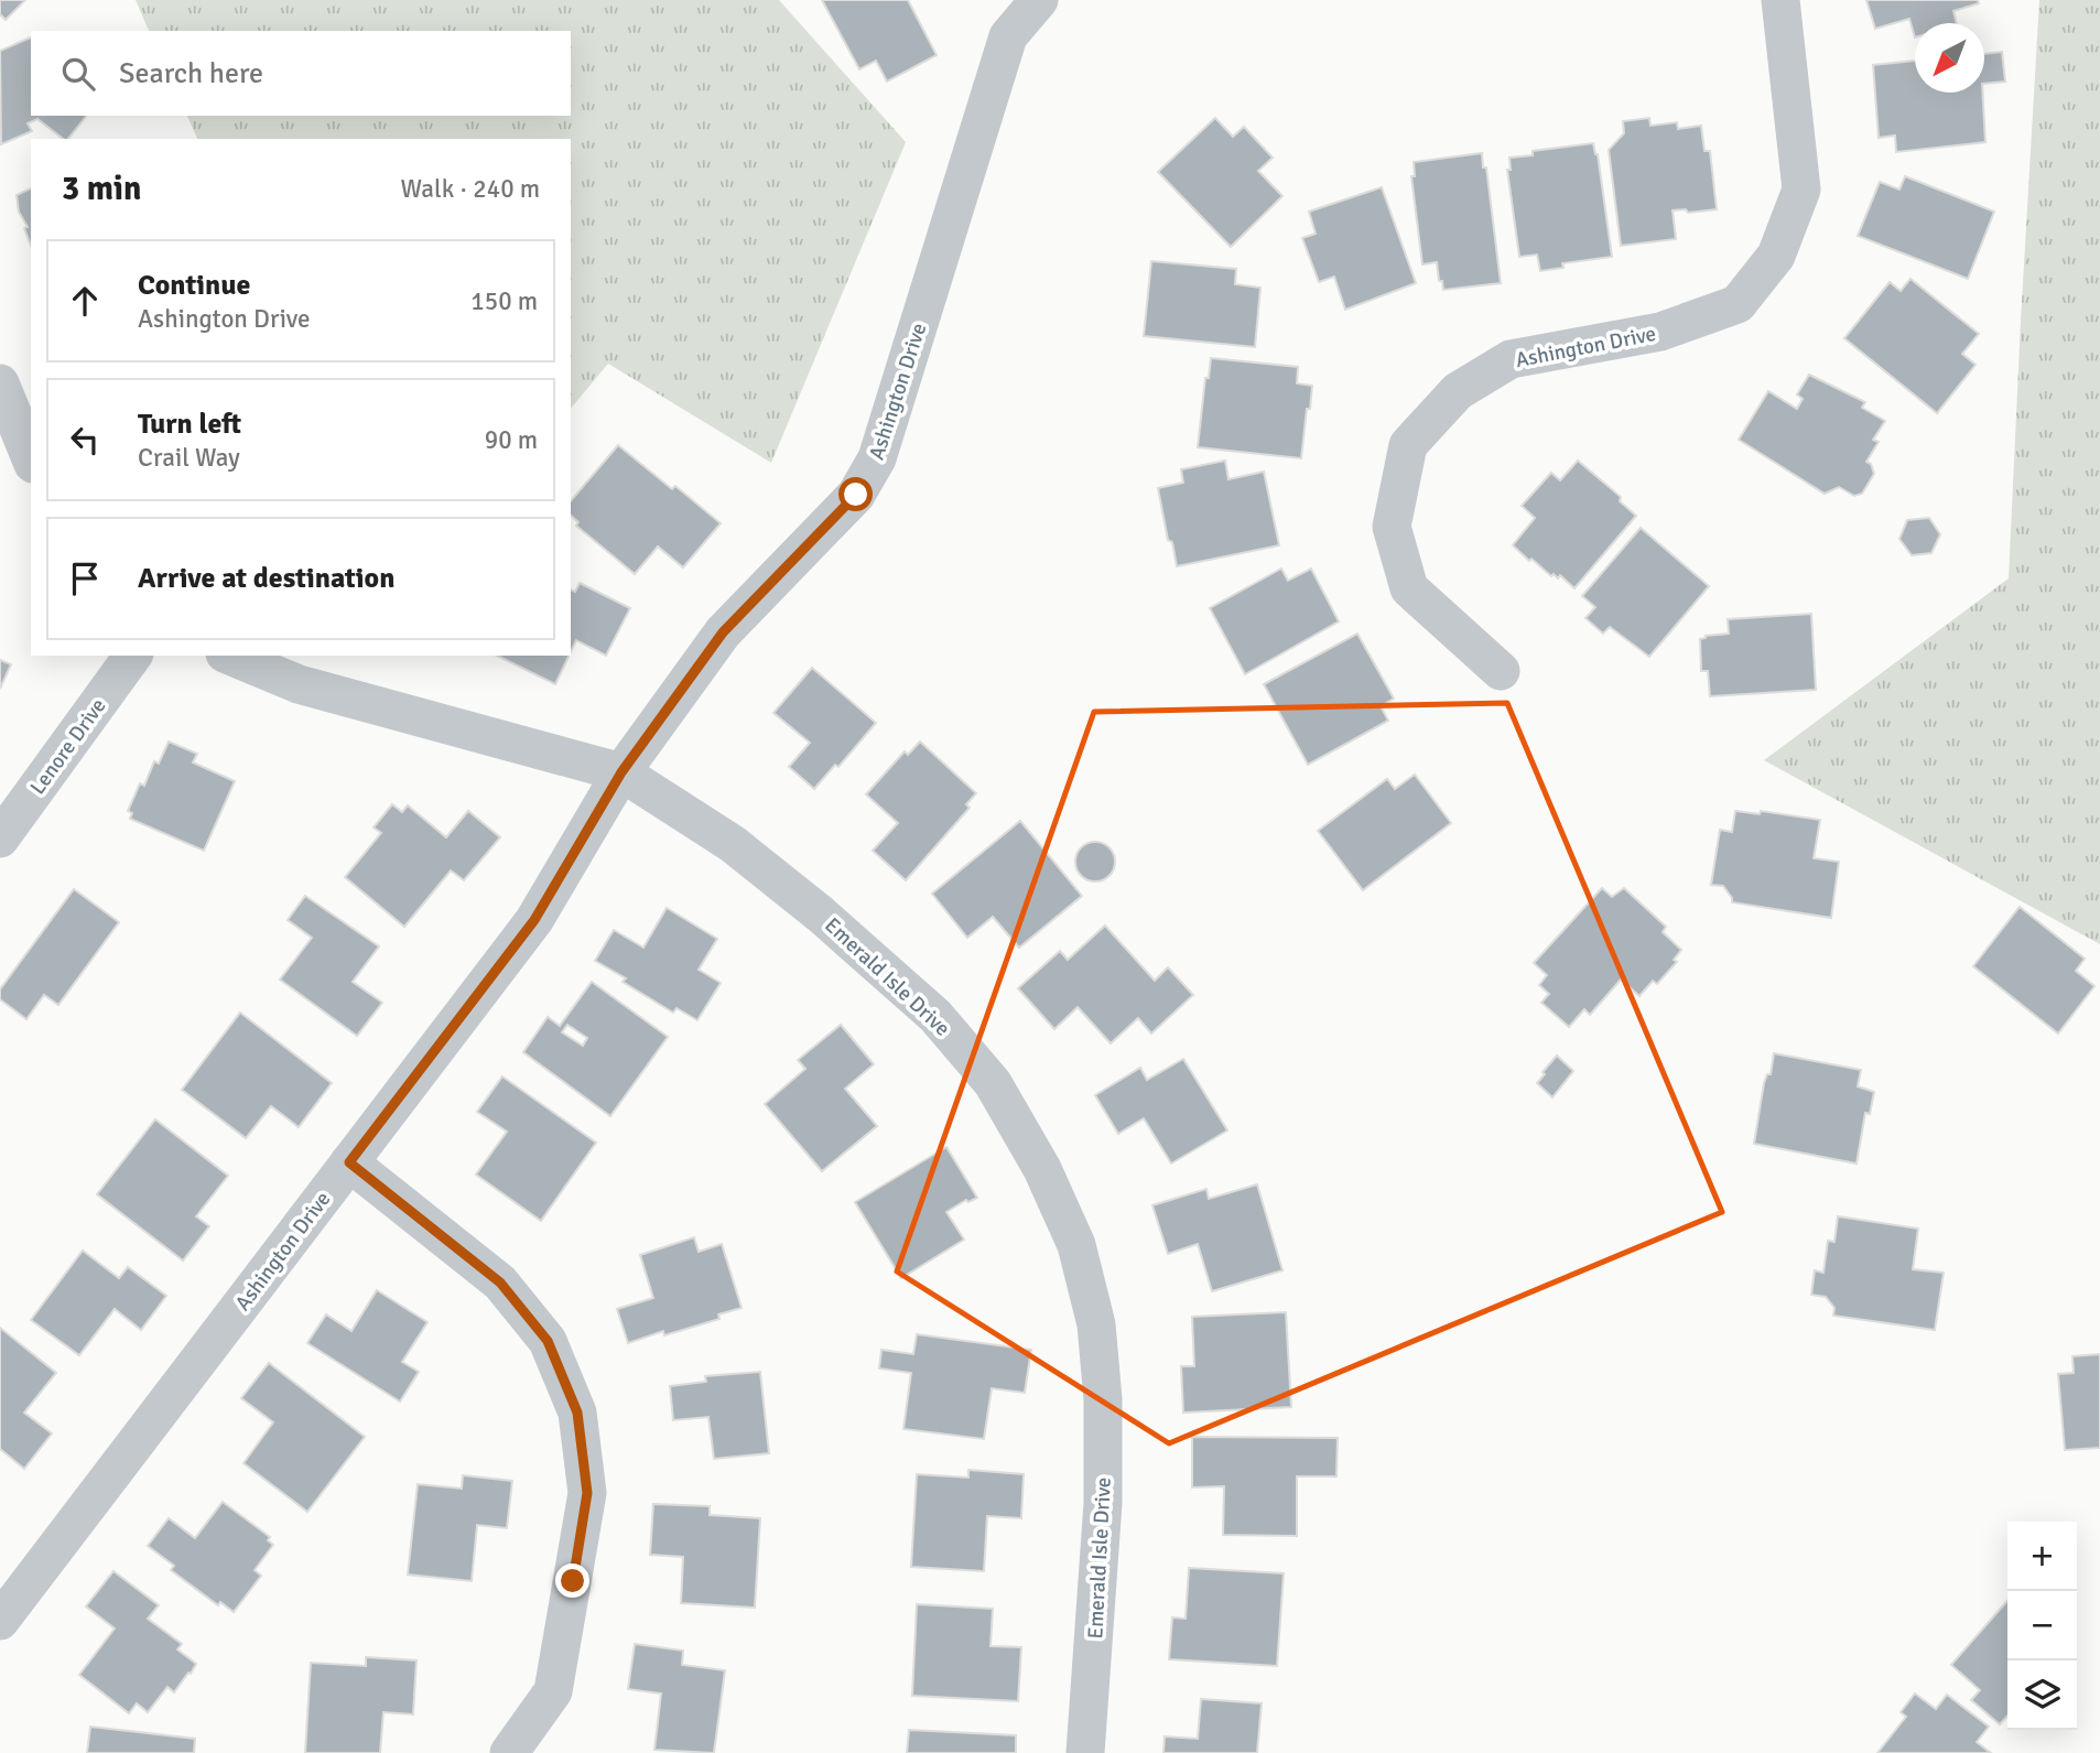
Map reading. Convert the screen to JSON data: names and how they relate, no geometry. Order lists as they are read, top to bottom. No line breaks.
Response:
{"streets":{"street":["Ashington Drive","Lenore Drive","Emerald Isle Drive"]},"crossings":[["Ashington Drive","Emerald Isle Drive"]],"north":"bottom left","page":{"search":"Search here","heading":["3 min","Walk · 240 m"],"list":[["Continue","Ashington Drive","150 m"],["Turn left","Crail Way","90 m"],"Arrive at destination"],"map_buttons":["+","−"]}}
